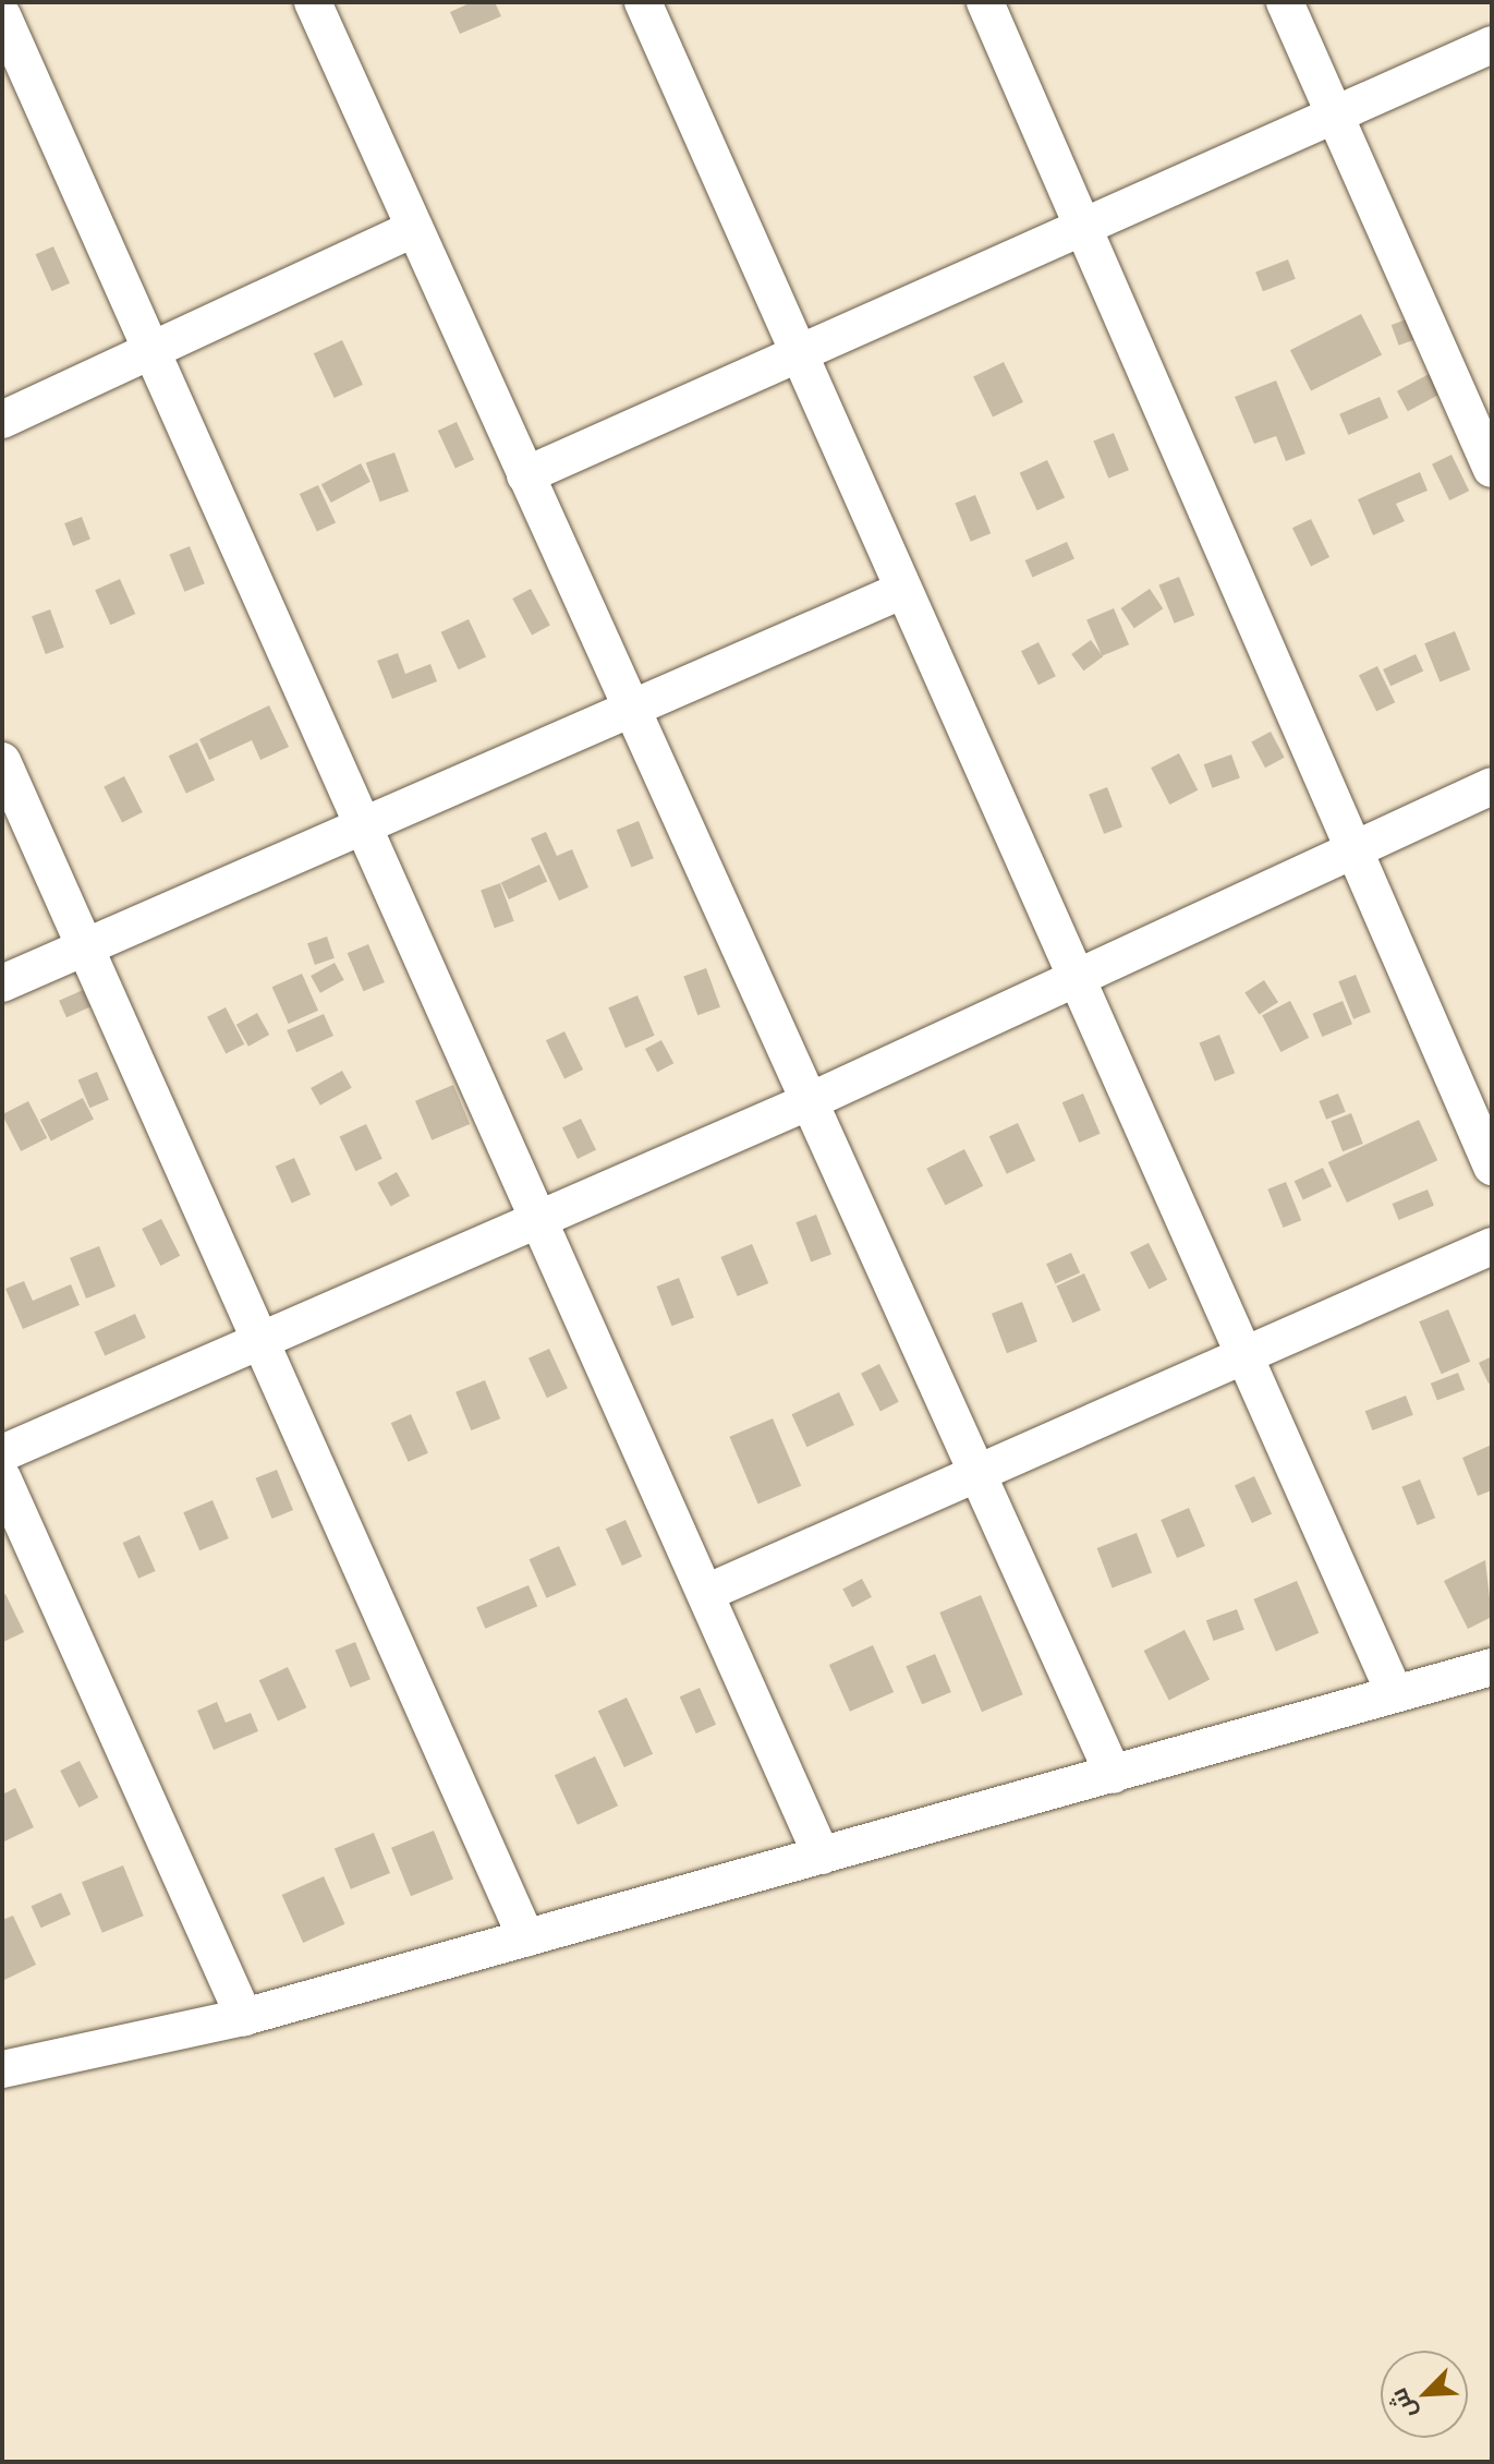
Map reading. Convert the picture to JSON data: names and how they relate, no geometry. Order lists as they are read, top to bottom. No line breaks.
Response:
{"north":"bottom left"}
